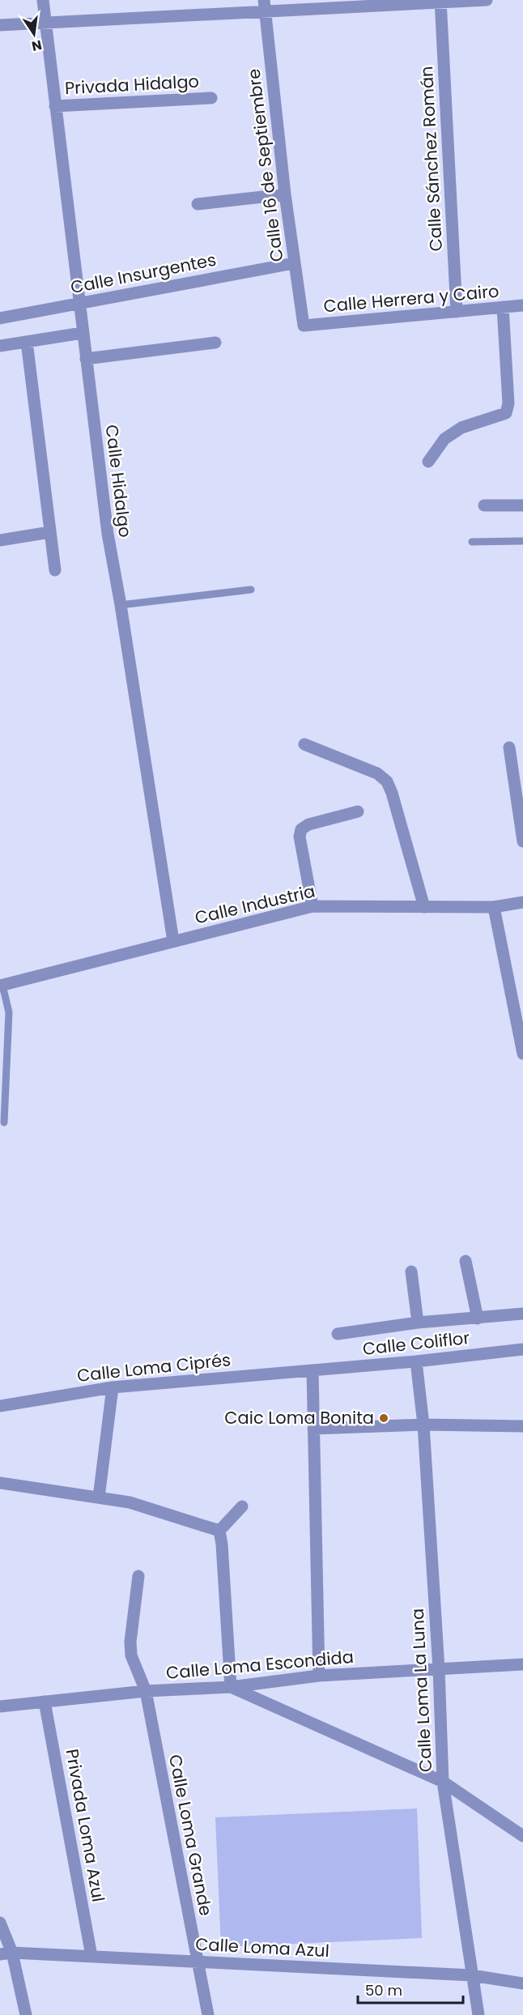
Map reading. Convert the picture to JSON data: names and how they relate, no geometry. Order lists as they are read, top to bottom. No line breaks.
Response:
{"streets":{"street":["Privada Hidalgo","Calle Sánchez Román","Calle 16 de Septiembre","Calle Insurgentes","Calle Herrera y Cairo","Calle Hidalgo","Calle Industria","Calle Coliflor","Calle Loma Ciprés","Calle Loma Escondida","Calle Loma La Luna","Privada Loma Azul","Calle Loma Grande","Calle Loma Azul"]},"crossings":[["Privada Hidalgo","Calle Hidalgo"],["Calle Sánchez Román","Calle Herrera y Cairo"],["Calle 16 de Septiembre","Calle Insurgentes"],["Calle 16 de Septiembre","Calle Herrera y Cairo"],["Calle Insurgentes","Calle Hidalgo"],["Calle Hidalgo","Calle Industria"],["Calle Coliflor","Calle Loma Ciprés"],["Calle Coliflor","Calle Loma La Luna"],["Calle Loma Escondida","Calle Loma La Luna"],["Calle Loma Escondida","Privada Loma Azul"],["Calle Loma Escondida","Calle Loma Grande"],["Calle Loma La Luna","Calle Loma Azul"],["Privada Loma Azul","Calle Loma Azul"],["Calle Loma Grande","Calle Loma Azul"]],"places":["Caic Loma Bonita"],"scale_bar":"50 m","north":"bottom"}
